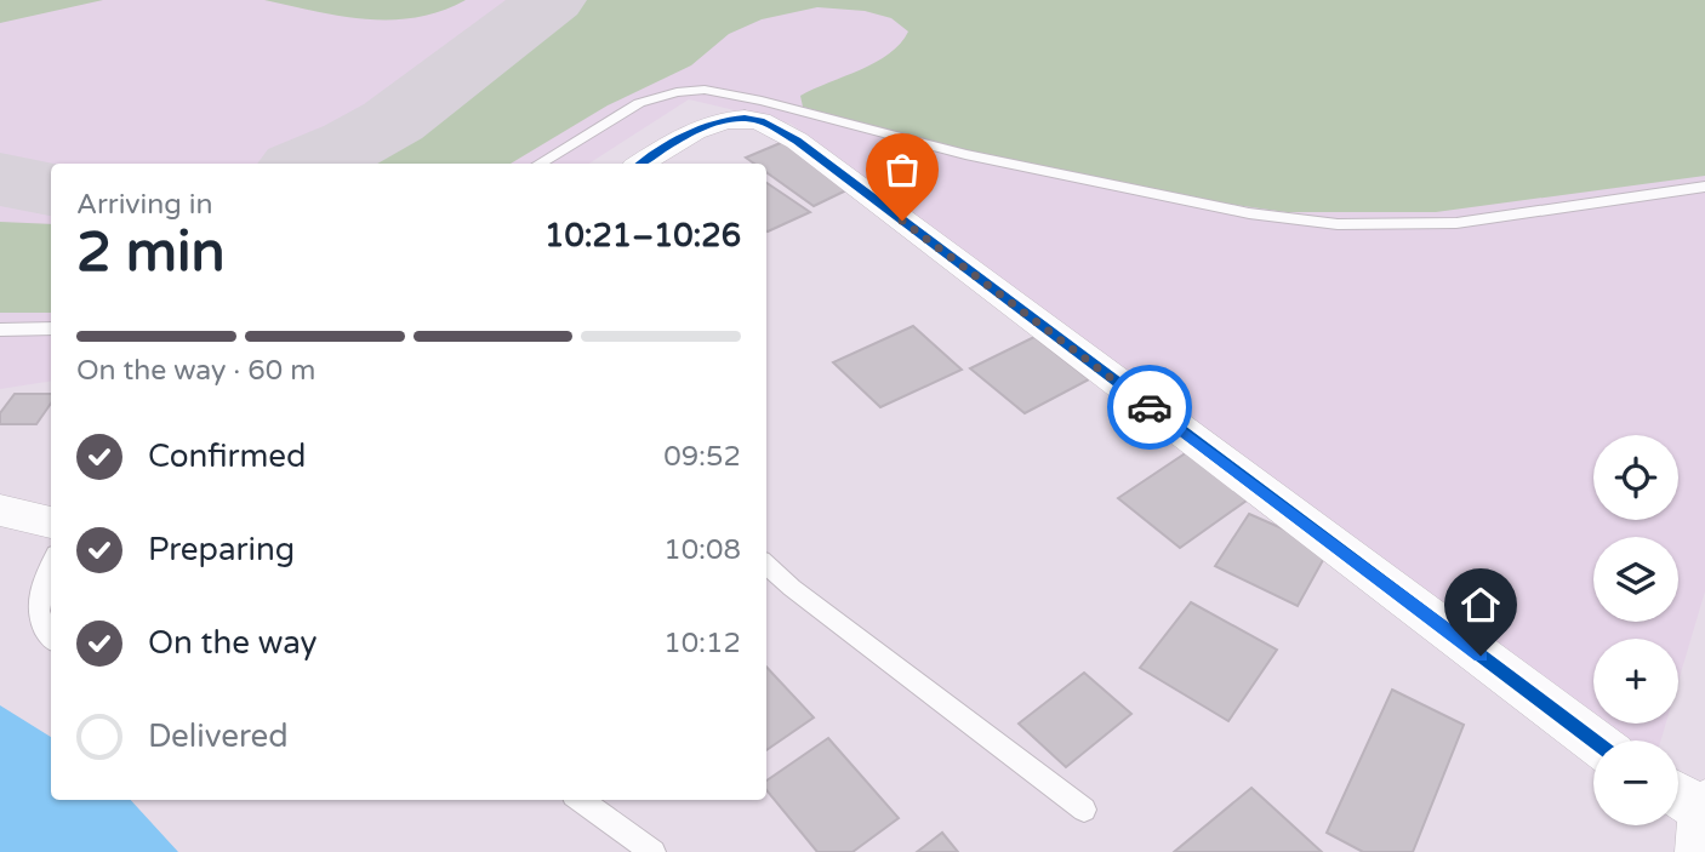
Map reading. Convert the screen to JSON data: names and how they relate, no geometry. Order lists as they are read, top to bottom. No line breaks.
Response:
{"page":{"heading":["2 min","Arriving in","10:21–10:26"],"bar":"On the way · 60 m","list":[["Confirmed","09:52"],["Preparing","10:08"],["On the way","10:12"],"Delivered"],"map_buttons":["+","−"]}}
